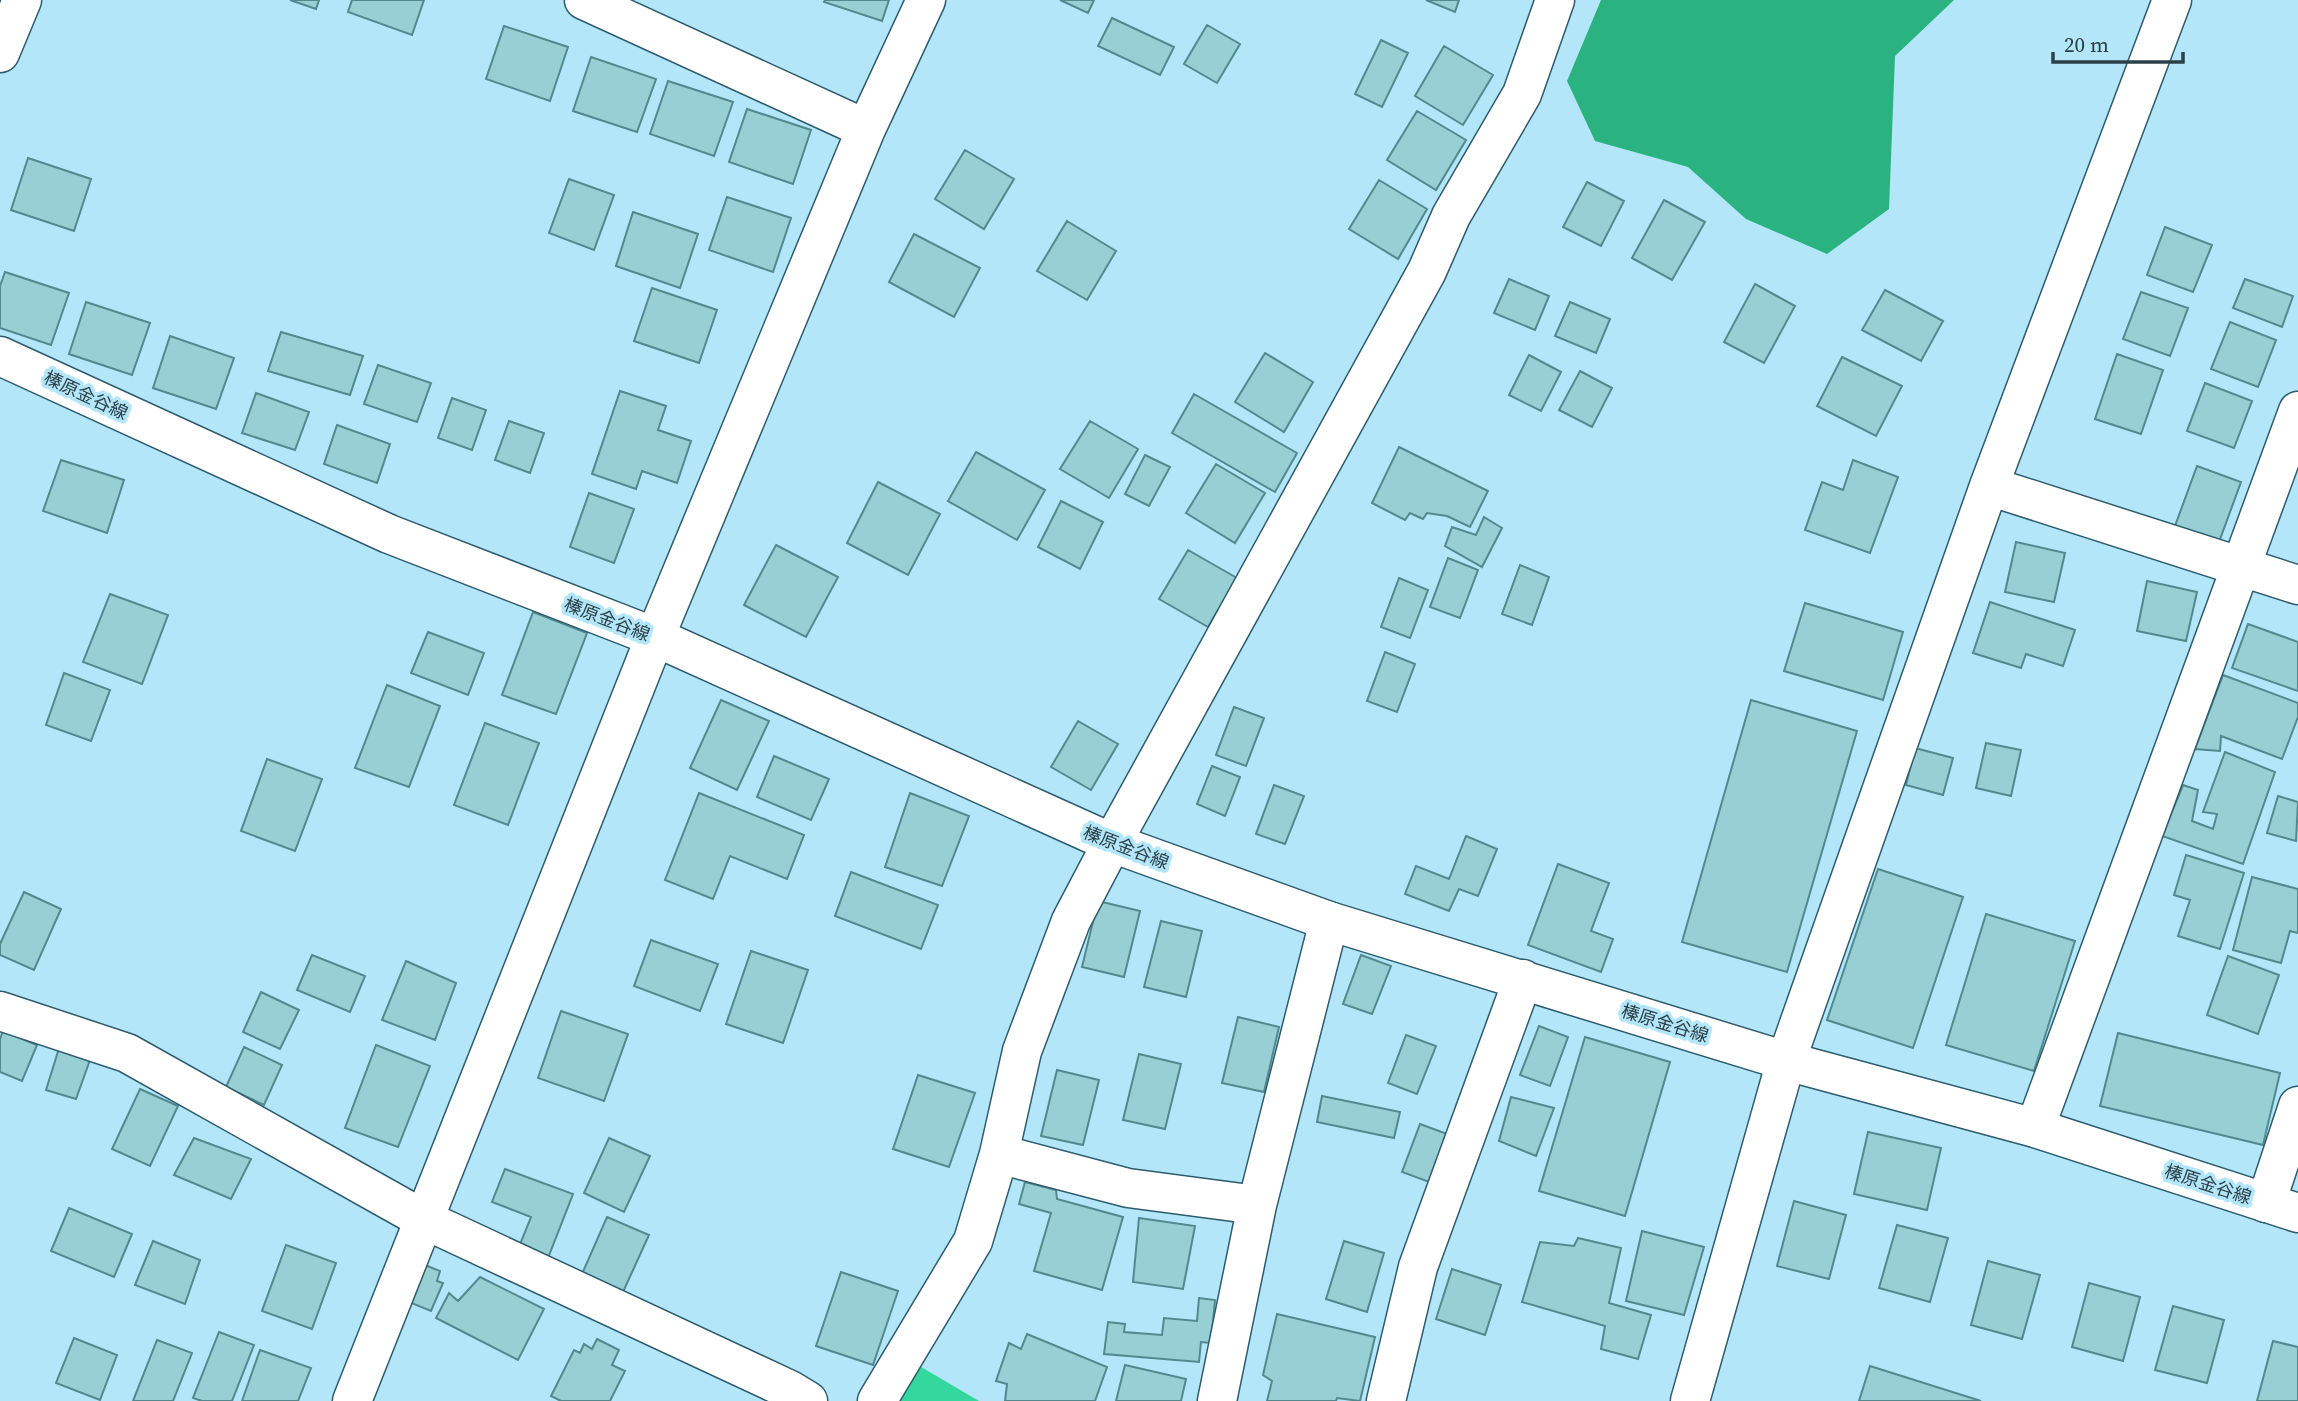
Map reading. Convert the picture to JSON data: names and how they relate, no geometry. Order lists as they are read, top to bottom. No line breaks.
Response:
{"streets":{"street":["榛原金谷線"]},"scale_bar":"20 m"}
